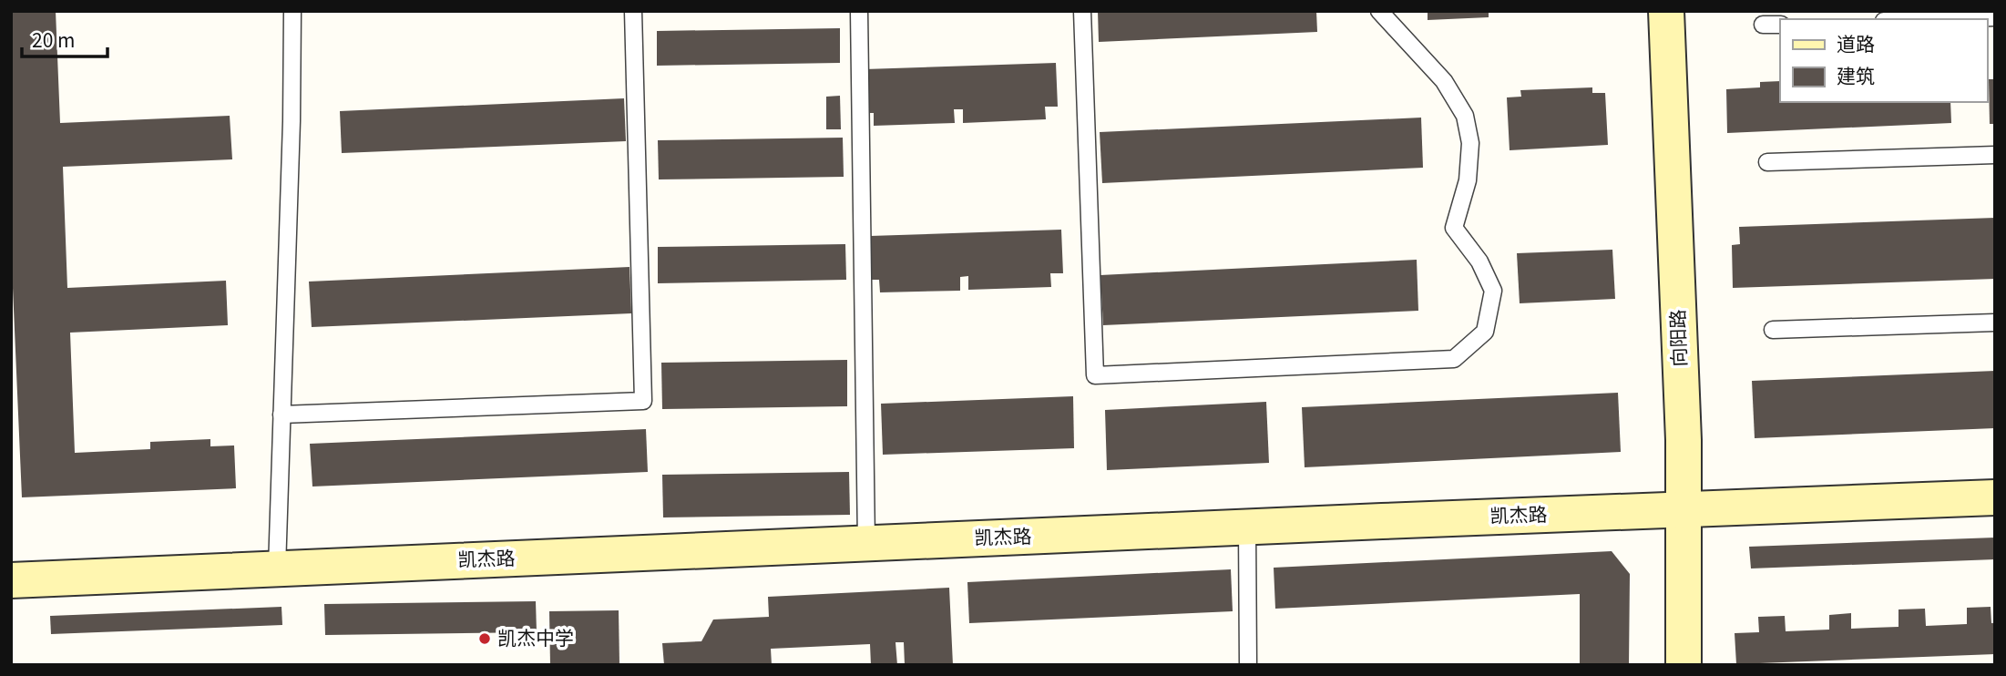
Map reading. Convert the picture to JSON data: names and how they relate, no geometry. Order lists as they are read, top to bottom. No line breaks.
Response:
{"streets":{"street":["向阳路","凯杰路"]},"crossings":[["向阳路","凯杰路"]],"places":["凯杰中学"],"legend":["道路","建筑"],"scale_bar":"20 m"}
